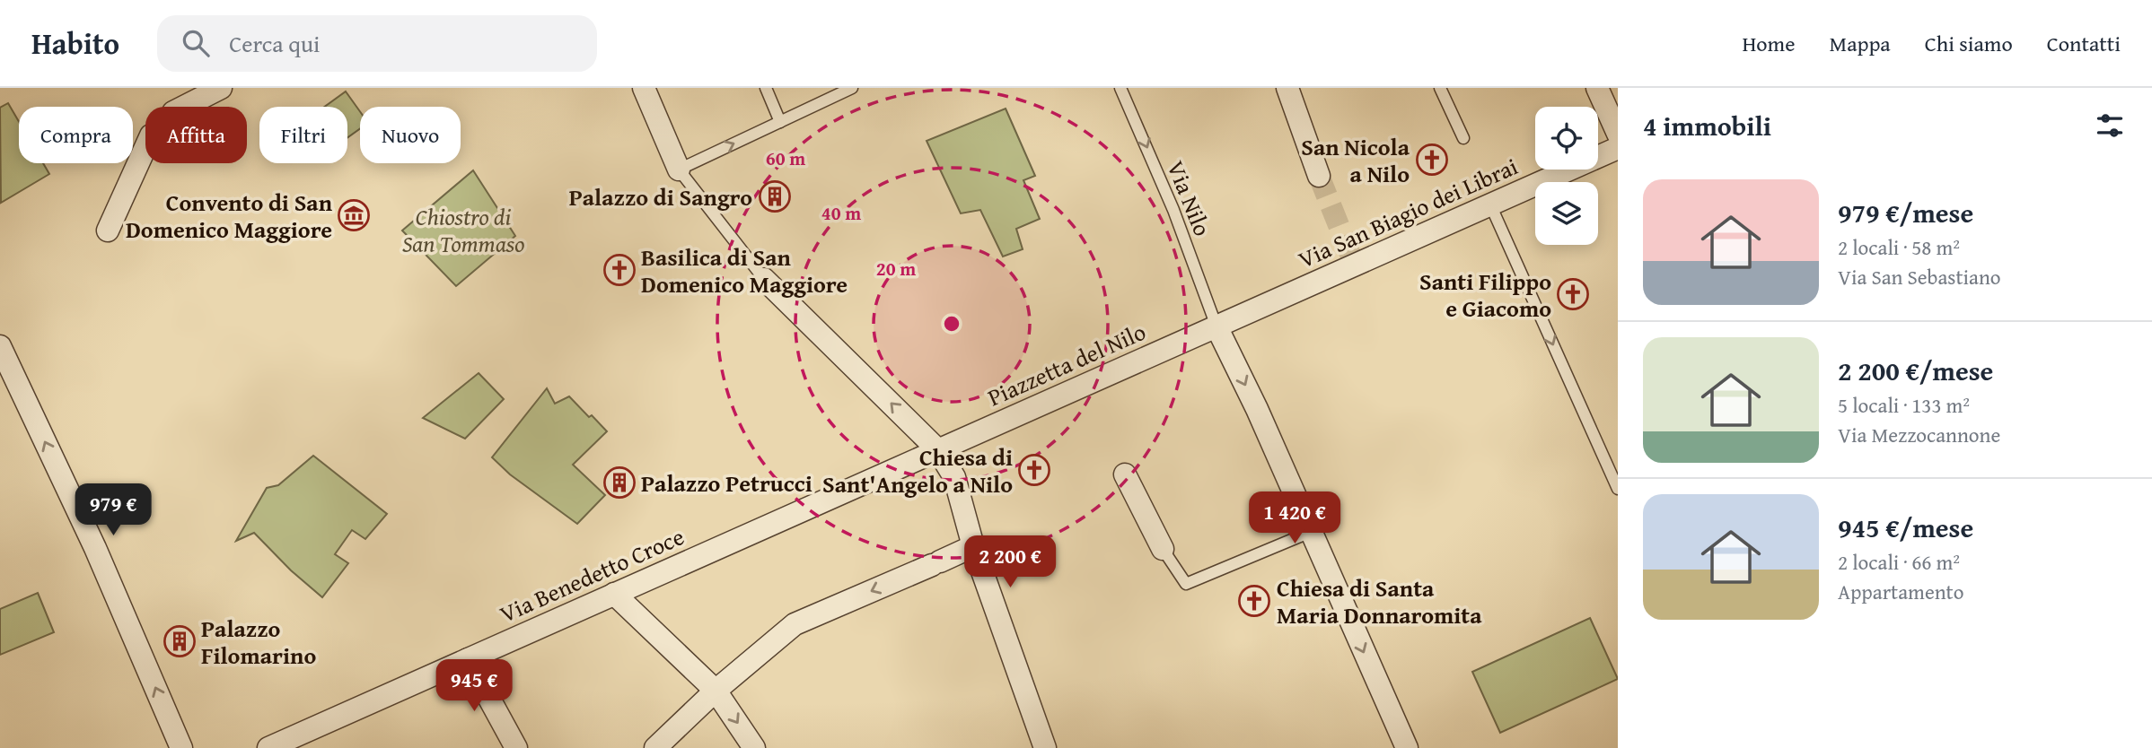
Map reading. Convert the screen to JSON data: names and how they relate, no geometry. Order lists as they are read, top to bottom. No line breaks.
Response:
{"streets":{"street":["Via San Biagio dei Librai","Piazzetta del Nilo","Via Benedetto Croce"],"lane":["Via Nilo"]},"crossings":[["Via Nilo","Via San Biagio dei Librai"],["Via Nilo","Piazzetta del Nilo"],["Via San Biagio dei Librai","Piazzetta del Nilo"],["Piazzetta del Nilo","Via Benedetto Croce"]],"one_way":["Via Nilo"],"parks":["Chiostro di San Tommaso"],"places":{"church":["San Nicola a Nilo","Basilica di San Domenico Maggiore","Santi Filippo e Giacomo","Chiesa di Sant'Angelo a Nilo","Chiesa di Santa Maria Donnaromita"],"building":["Palazzo di Sangro","Palazzo Petrucci","Palazzo Filomarino"],"museum":["Convento di San Domenico Maggiore"]},"page":{"header":"Habito","search":"Cerca qui","nav":["Home","Mappa","Chi siamo","Contatti"],"heading":"4 immobili","chip":["Compra","Affitta","Filtri","Nuovo"],"list":[{"name":"979 €/mese","note":"2 locali · 58 m² · Via San Sebastiano"},{"name":"2 200 €/mese","note":"5 locali · 133 m² · Via Mezzocannone"},{"name":"945 €/mese","note":"2 locali · 66 m² · Appartamento"}],"price":["979 €","1 420 €","2 200 €","945 €"]},"rings":["60 m","40 m","20 m"]}
